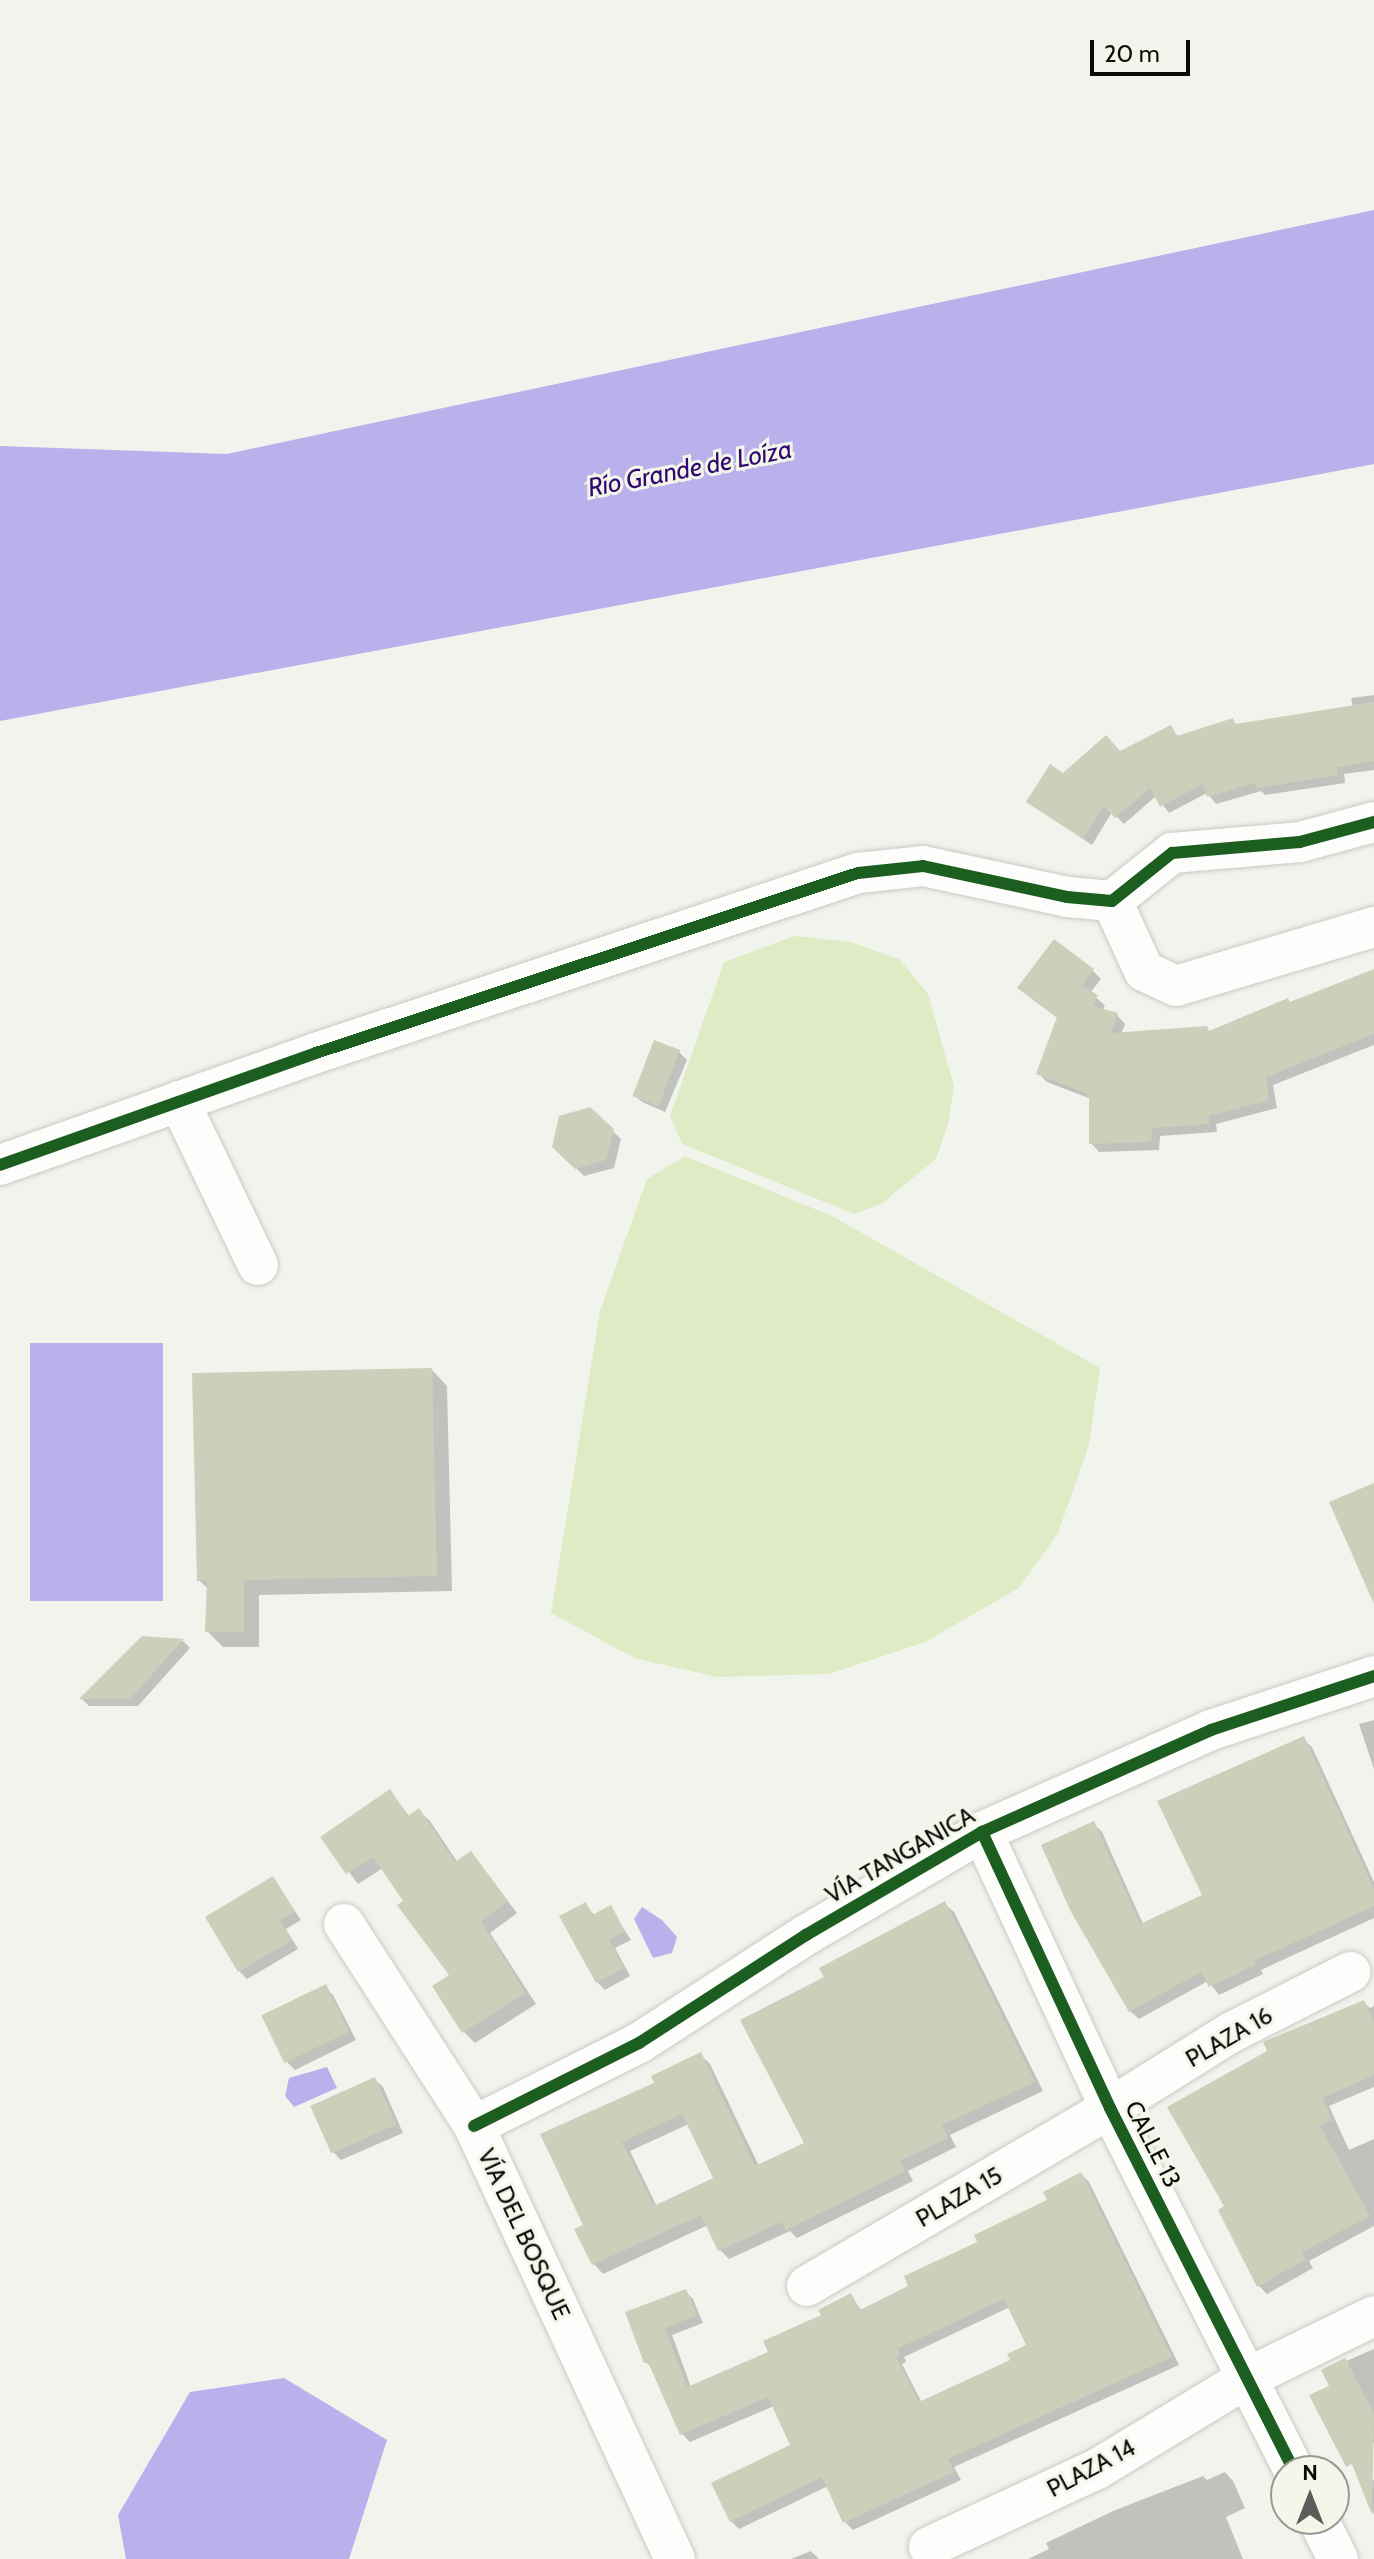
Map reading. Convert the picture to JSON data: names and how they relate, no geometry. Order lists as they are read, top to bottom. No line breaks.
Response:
{"streets":{"street":["VÍA TANGANICA","PLAZA 16","CALLE 13","PLAZA 15","VÍA DEL BOSQUE","PLAZA 14"]},"crossings":[["VÍA TANGANICA","CALLE 13"],["VÍA TANGANICA","VÍA DEL BOSQUE"],["PLAZA 16","CALLE 13"],["PLAZA 16","PLAZA 15"],["CALLE 13","PLAZA 15"],["CALLE 13","PLAZA 14"]],"water":["Río Grande de Loíza"],"scale_bar":"20 m","north":"top"}
